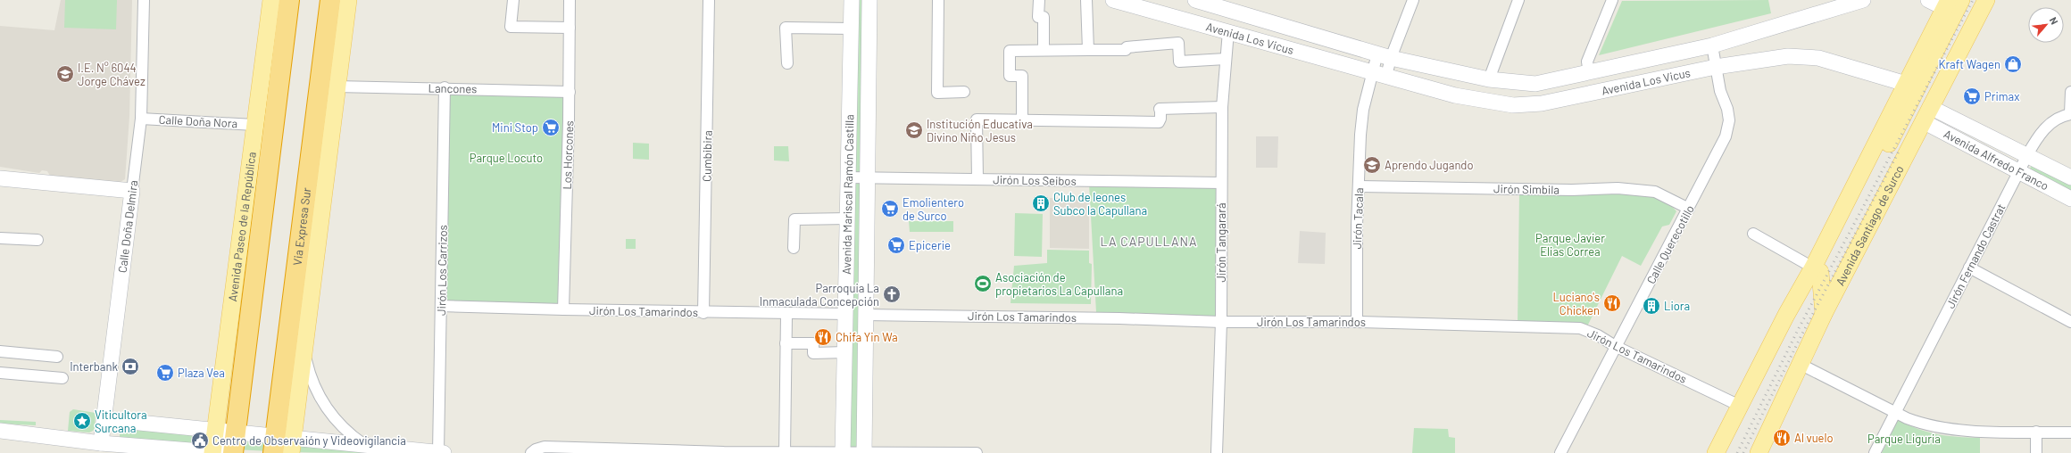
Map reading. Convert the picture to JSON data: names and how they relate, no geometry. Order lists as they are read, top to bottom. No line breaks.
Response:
{"streets":{"highway":["Via Expresa Sur"],"main road":["Avenida Santiago de Surco","Avenida Paseo de la República"],"street":["Avenida Los Vicus","Lancones","Calle Doña Nora","Los Horcones","Cumbibira","Avenida Alfredo Franco","Jirón Los Seibos","Jirón Simbila","Avenida Mariscal Ramón Castilla","Jirón Tacala","Calle Doña Delmira","Jirón Tangarará","Calle Querecotillo","Jirón Fernando Castrat","Jirón Los Carrizos","Jirón Los Tamarindos"]},"crossings":[["Avenida Los Vicus","Jirón Tacala"],["Avenida Los Vicus","Avenida Santiago de Surco"],["Avenida Los Vicus","Jirón Tangarará"],["Avenida Los Vicus","Calle Querecotillo"],["Lancones","Los Horcones"],["Lancones","Jirón Los Carrizos"],["Calle Doña Nora","Calle Doña Delmira"],["Calle Doña Nora","Avenida Paseo de la República"],["Los Horcones","Jirón Los Tamarindos"],["Cumbibira","Jirón Los Tamarindos"],["Avenida Alfredo Franco","Avenida Santiago de Surco"],["Avenida Alfredo Franco","Jirón Fernando Castrat"],["Jirón Los Seibos","Avenida Mariscal Ramón Castilla"],["Jirón Los Seibos","Jirón Tangarará"],["Jirón Simbila","Jirón Tacala"],["Jirón Simbila","Calle Querecotillo"],["Avenida Mariscal Ramón Castilla","Jirón Los Tamarindos"],["Jirón Tacala","Jirón Los Tamarindos"],["Avenida Santiago de Surco","Jirón Los Tamarindos"],["Jirón Tangarará","Jirón Los Tamarindos"],["Calle Querecotillo","Jirón Los Tamarindos"],["Jirón Los Carrizos","Jirón Los Tamarindos"]],"districts":["LA CAPULLANA"],"parks":["Parque Locuto","Parque Javier Elias Correa","Parque Liguria"],"places":{"shop":["Kraft Wagen"],"school or university":["I.E. N° 6044 Jorge Chávez","Institución Educativa Divino Niño Jesus","Aprendo Jugando"],"supermarket":["Primax","Mini Stop","Emolientero de Surco","Epicerie","Plaza Vea"],"building":["Club de leones Subco la Capullana","Liora"],"sports":["Asociación de propietarios La Capullana"],"church":["Parroquia La Inmaculada Concepción"],"restaurant":["Luciano's Chicken","Chifa Yin Wa","Al vuelo"],"bank":["Interbank"],"place":["Viticultora Surcana"],"public building":["Centro de Observaión y Videovigilancia"]},"north":"top right"}
